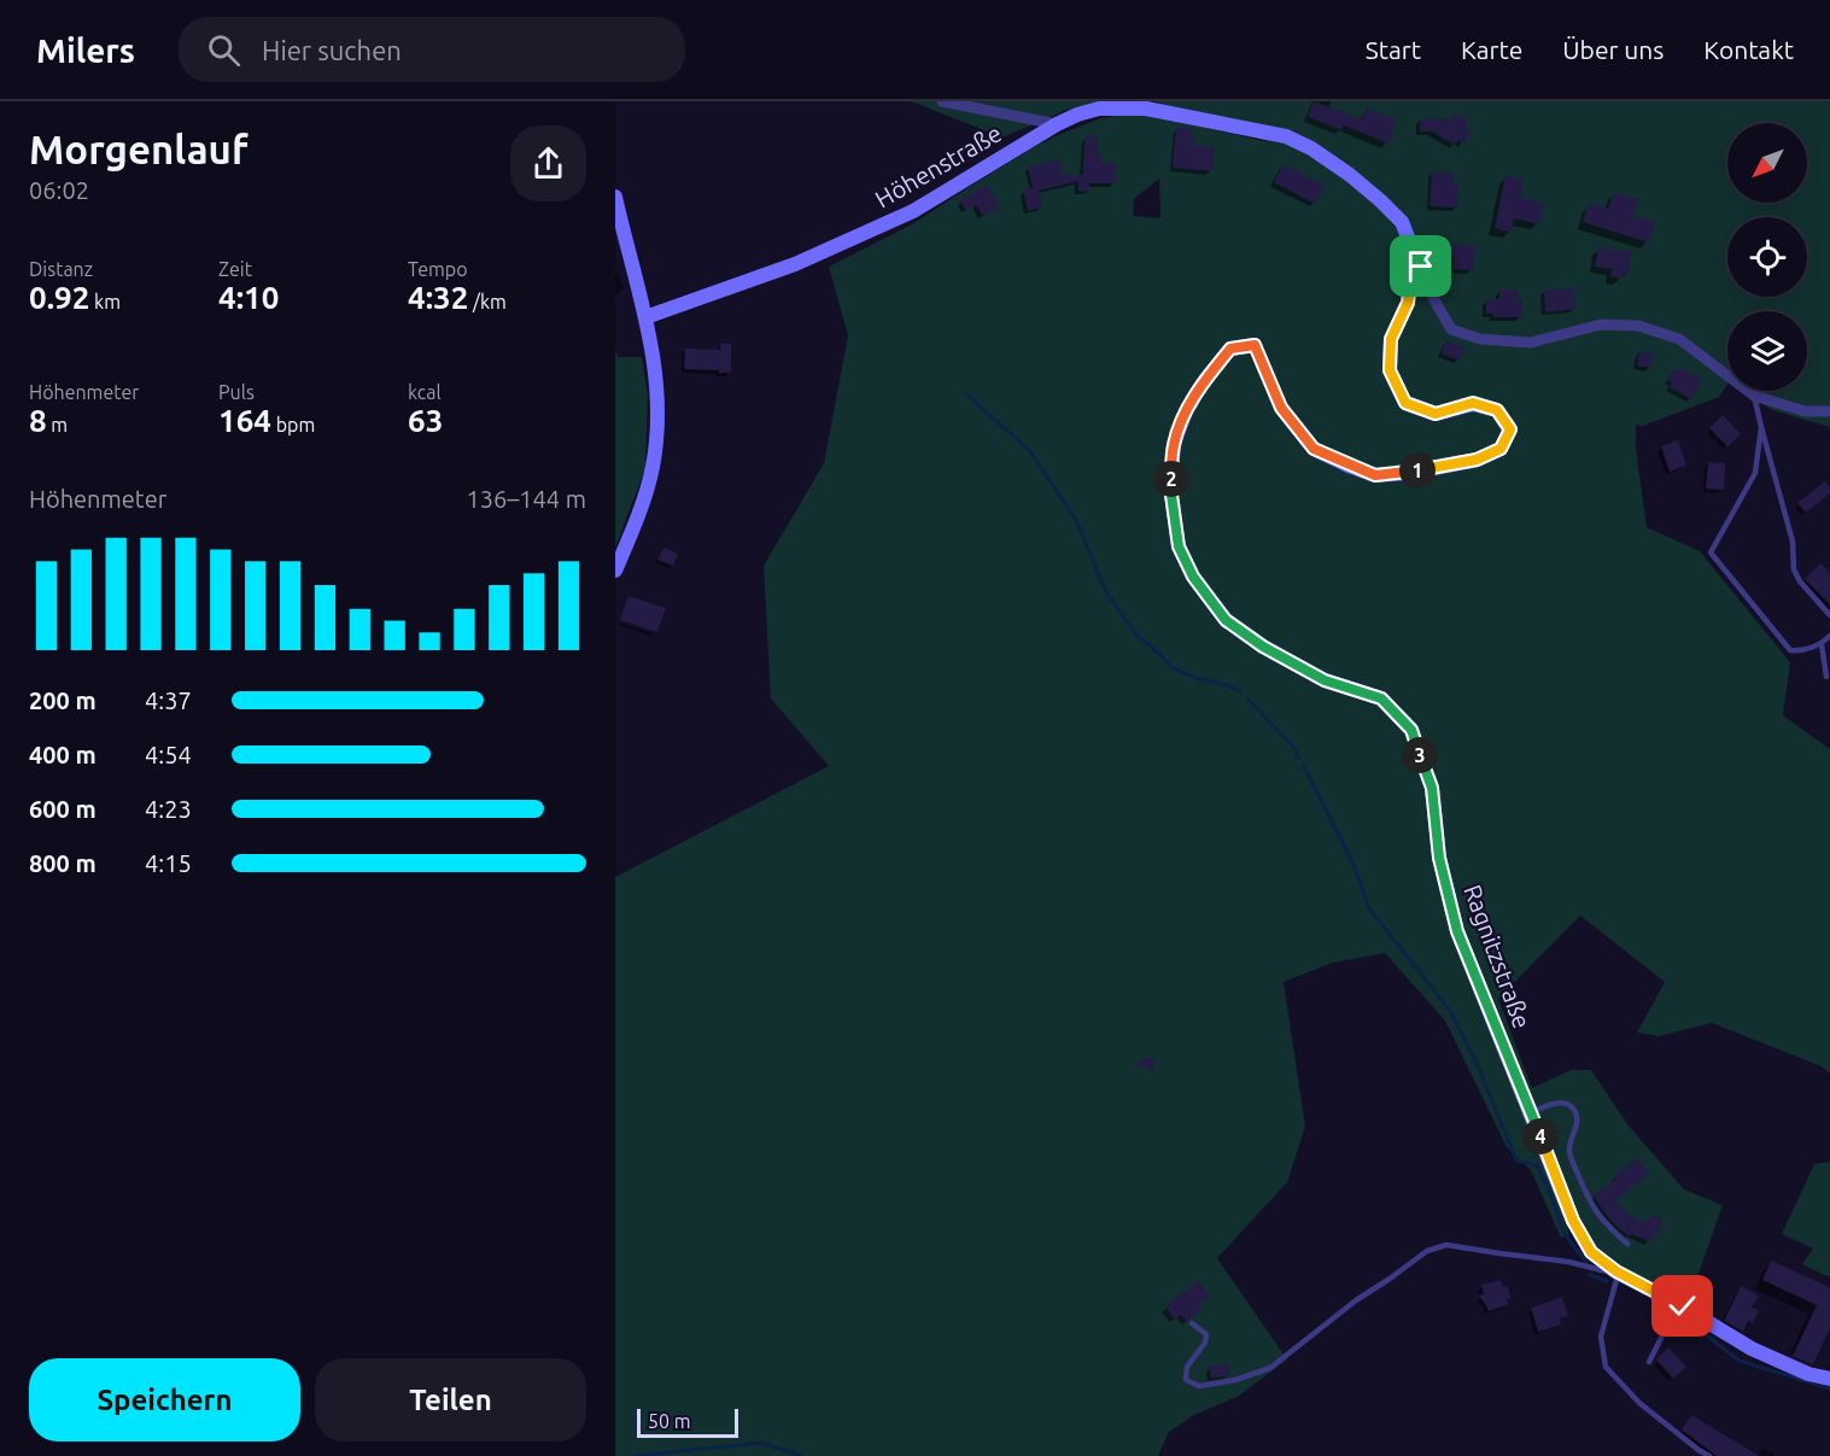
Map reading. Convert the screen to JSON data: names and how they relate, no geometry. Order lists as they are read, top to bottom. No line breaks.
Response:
{"streets":{"main road":["Höhenstraße","Ragnitzstraße"]},"crossings":[["Höhenstraße","Ragnitzstraße"]],"scale_bar":"50 m","north":"bottom left","page":{"header":"Milers","search":"Hier suchen","nav":["Start","Karte","Über uns","Kontakt"],"heading":["Morgenlauf","06:02"],"stats":[["Distanz","0.92 km"],["Zeit","4:10"],["Tempo","4:32 /km"],["Höhenmeter","8 m"],["Puls","164 bpm"],["kcal","63"]],"pins":["1","2","3","4"],"chart":["Höhenmeter","136–144 m"],"list":[{"name":"200 m","note":"4:37"},{"name":"400 m","note":"4:54"},{"name":"600 m","note":"4:23"},{"name":"800 m","note":"4:15"}],"buttons":["Speichern","Teilen"],"scale":"50 m"}}
